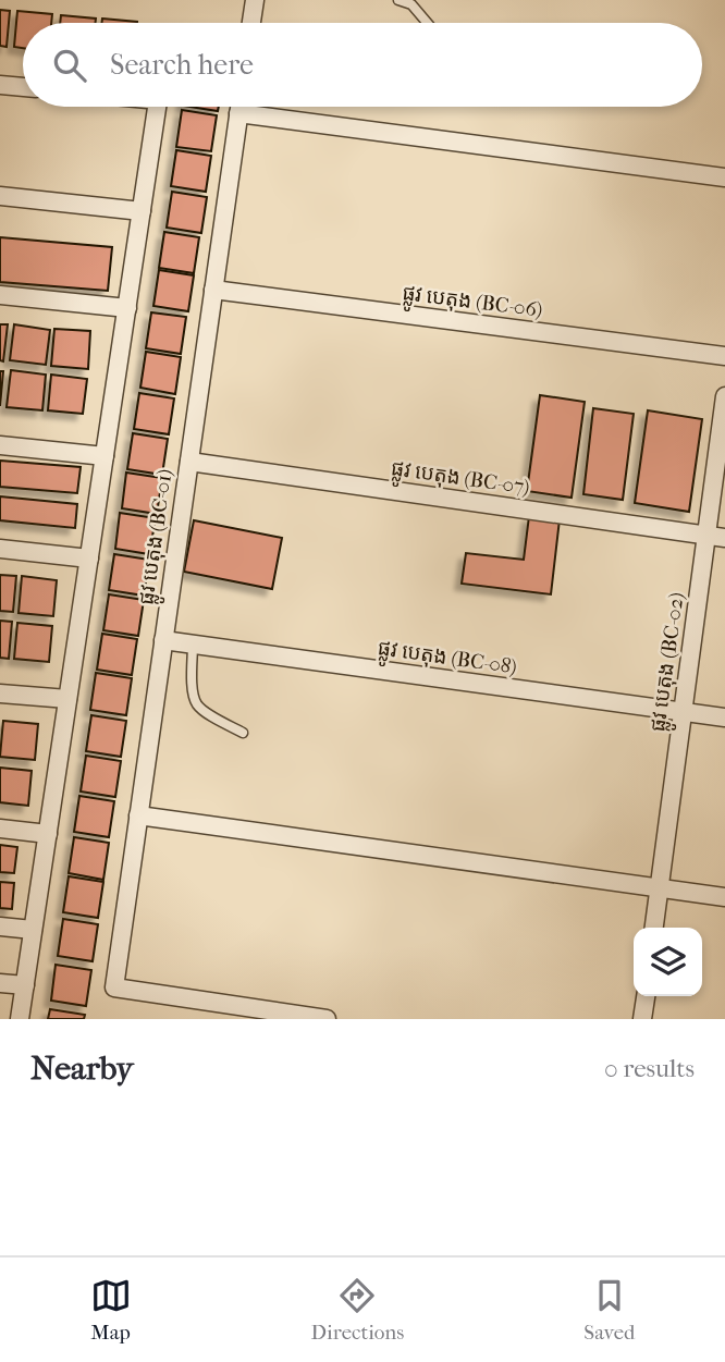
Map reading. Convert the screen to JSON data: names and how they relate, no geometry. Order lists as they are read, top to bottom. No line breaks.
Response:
{"streets":{"street":["ផ្លូវ បេតុង (BC-06)","ផ្លូវ បេតុង (BC-07)","ផ្លូវ បេតុង (BC-01)","ផ្លូវ បេតុង (BC-08)","ផ្លូវ បេតុង (BC-02)"]},"crossings":[["ផ្លូវ បេតុង (BC-06)","ផ្លូវ បេតុង (BC-01)"],["ផ្លូវ បេតុង (BC-07)","ផ្លូវ បេតុង (BC-01)"],["ផ្លូវ បេតុង (BC-07)","ផ្លូវ បេតុង (BC-02)"],["ផ្លូវ បេតុង (BC-01)","ផ្លូវ បេតុង (BC-08)"],["ផ្លូវ បេតុង (BC-08)","ផ្លូវ បេតុង (BC-02)"]],"page":{"search":"Search here","heading":["Nearby","0 results"],"nav":["Map","Directions","Saved"]}}
